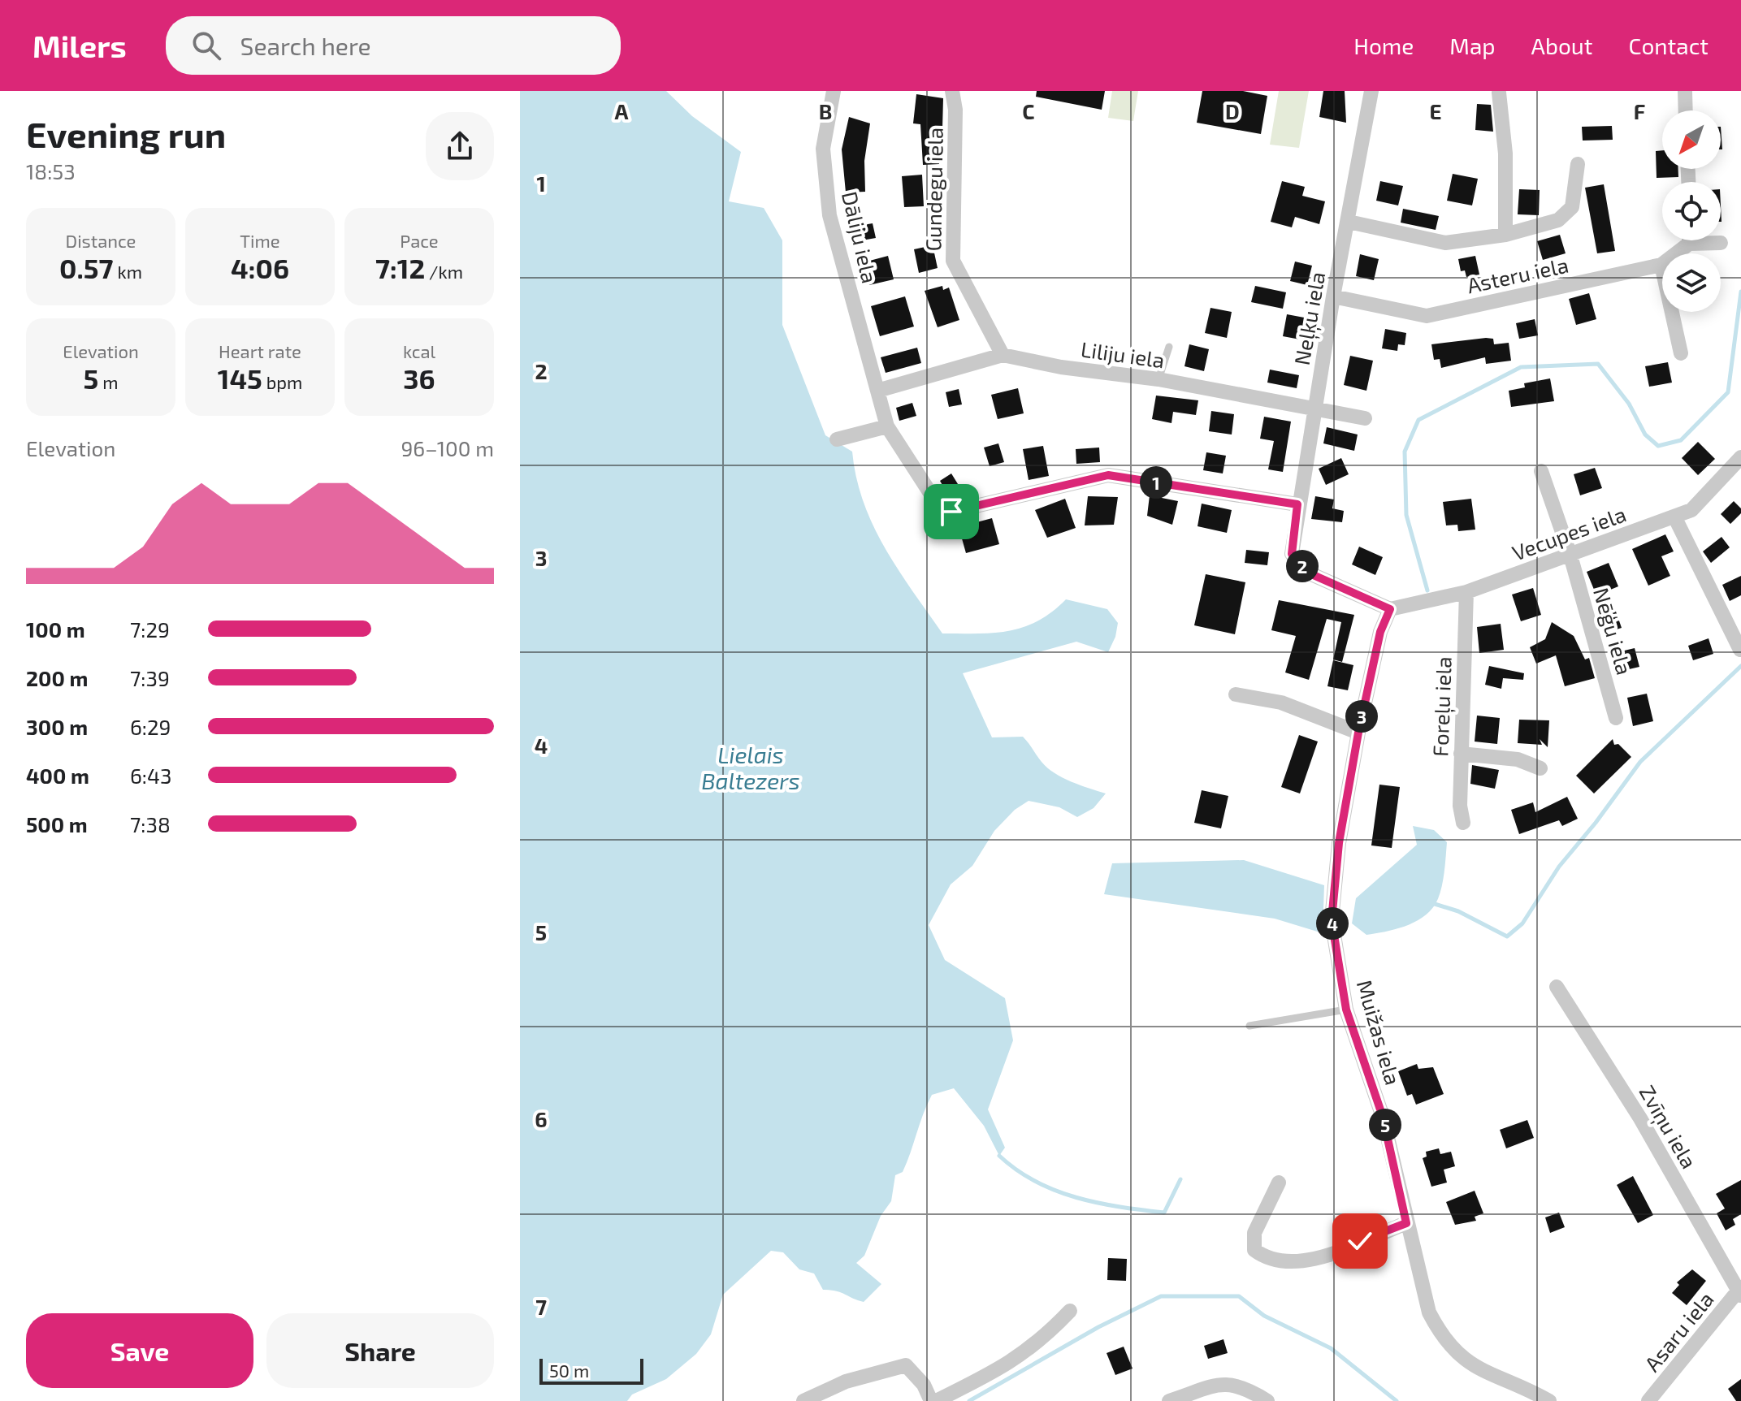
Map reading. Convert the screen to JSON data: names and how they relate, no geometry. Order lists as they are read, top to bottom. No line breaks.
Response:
{"streets":{"street":["Gundegu iela","Dāliju iela","Asteru iela","Neļķu iela","Liliju iela","Vecupes iela","Nēģu iela","Foreļu iela","Muižas iela","Zvīņu iela","Asaru iela"]},"crossings":[["Gundegu iela","Liliju iela"],["Dāliju iela","Neļķu iela"],["Dāliju iela","Liliju iela"],["Asteru iela","Neļķu iela"],["Neļķu iela","Liliju iela"],["Neļķu iela","Vecupes iela"],["Neļķu iela","Muižas iela"],["Vecupes iela","Nēģu iela"],["Vecupes iela","Foreļu iela"],["Vecupes iela","Muižas iela"],["Zvīņu iela","Asaru iela"]],"water":["Lielais Baltezers"],"scale_bar":"50 m","north":"bottom left","page":{"header":"Milers","search":"Search here","nav":["Home","Map","About","Contact"],"heading":["Evening run","18:53"],"stats":[["Distance","0.57 km"],["Time","4:06"],["Pace","7:12 /km"],["Elevation","5 m"],["Heart rate","145 bpm"],["kcal","36"]],"chart":["Elevation","96–100 m"],"pins":["1","2","3","4","5"],"list":[{"name":"100 m","note":"7:29"},{"name":"200 m","note":"7:39"},{"name":"300 m","note":"6:29"},{"name":"400 m","note":"6:43"},{"name":"500 m","note":"7:38"}],"buttons":["Save","Share"],"scale":"50 m"},"grid":{"columns":["A","B","C","D","E","F"],"rows":["1","2","3","4","5","6","7"]}}
